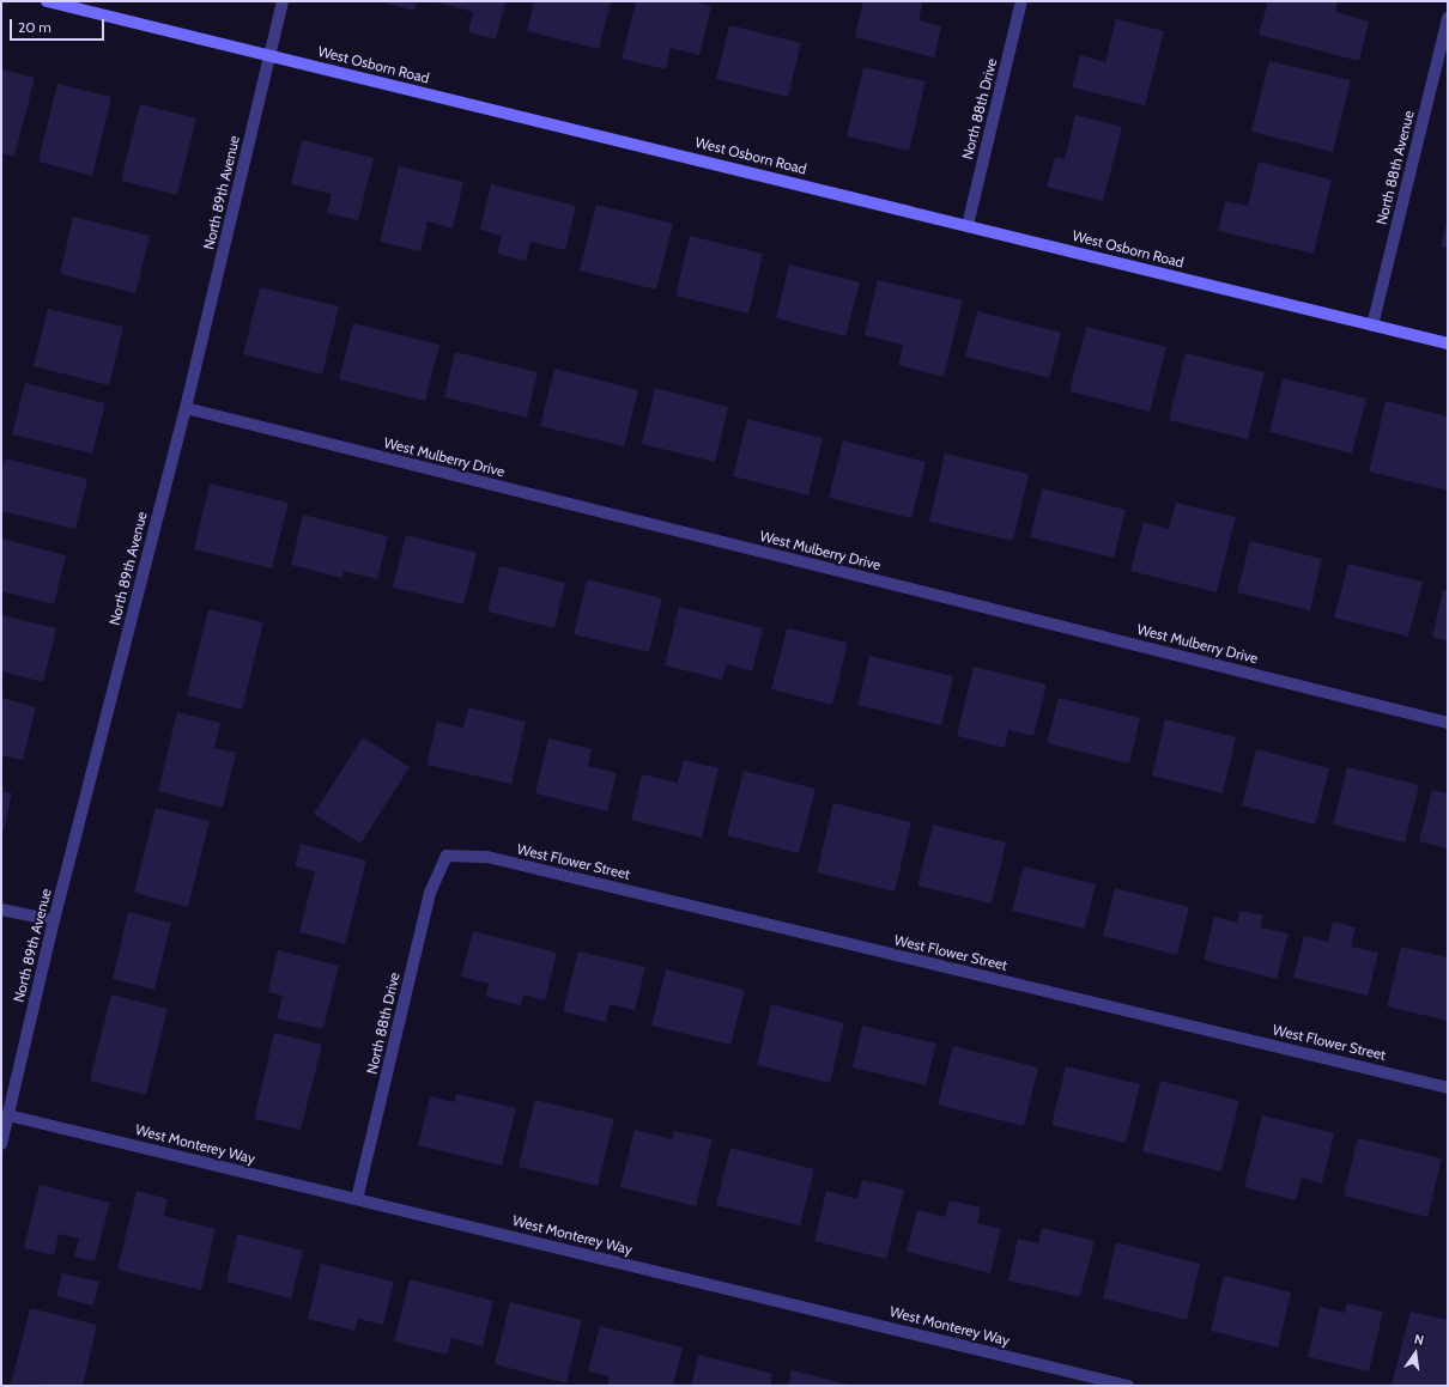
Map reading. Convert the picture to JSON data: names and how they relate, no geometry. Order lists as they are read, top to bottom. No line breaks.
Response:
{"streets":{"street":["West Osborn Road","North 88th Drive","North 88th Avenue","North 89th Avenue","West Mulberry Drive","West Flower Street","West Monterey Way"]},"crossings":[["West Osborn Road","North 88th Drive"],["West Osborn Road","North 88th Avenue"],["West Osborn Road","North 89th Avenue"],["North 88th Drive","West Flower Street"],["North 88th Drive","West Monterey Way"],["North 89th Avenue","West Mulberry Drive"],["North 89th Avenue","West Monterey Way"]],"scale_bar":"20 m","north":"top"}
